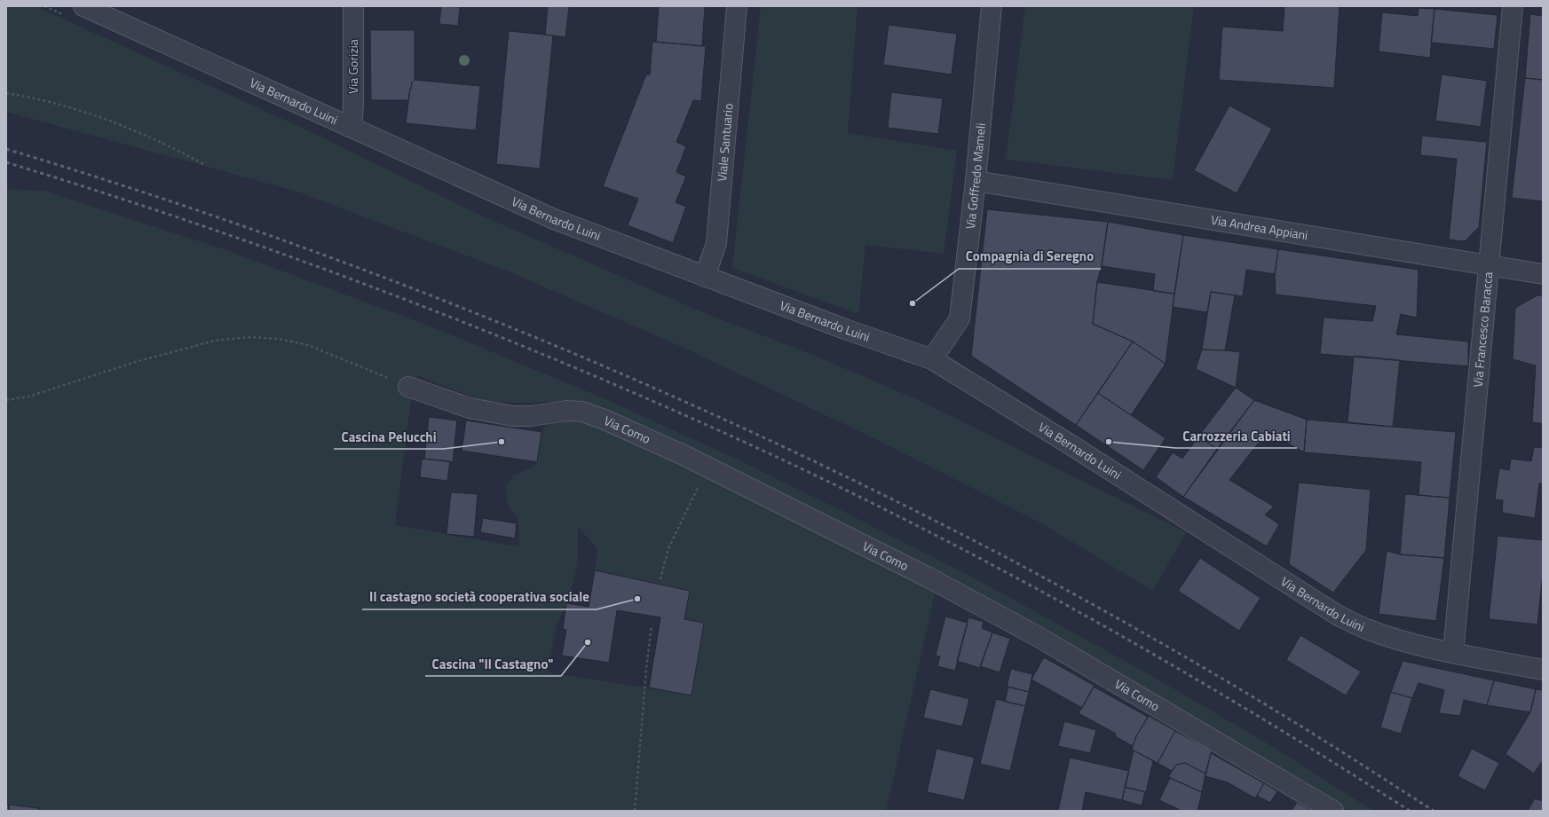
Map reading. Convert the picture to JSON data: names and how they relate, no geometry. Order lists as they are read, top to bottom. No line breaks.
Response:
{"streets":{"street":["Via Gorizia","Via Bernardo Luini","Viale Santuario","Via Goffredo Mameli","Via Andrea Appiani","Via Francesco Baracca","Via Como"]},"crossings":[["Via Gorizia","Via Bernardo Luini"],["Via Bernardo Luini","Viale Santuario"],["Via Bernardo Luini","Via Goffredo Mameli"],["Via Bernardo Luini","Via Francesco Baracca"],["Via Goffredo Mameli","Via Andrea Appiani"],["Via Andrea Appiani","Via Francesco Baracca"]],"places":["Compagnia di Seregno","Cascina Pelucchi","Carrozzeria Cabiati","Il castagno società cooperativa sociale","Cascina \"Il Castagno\""]}
